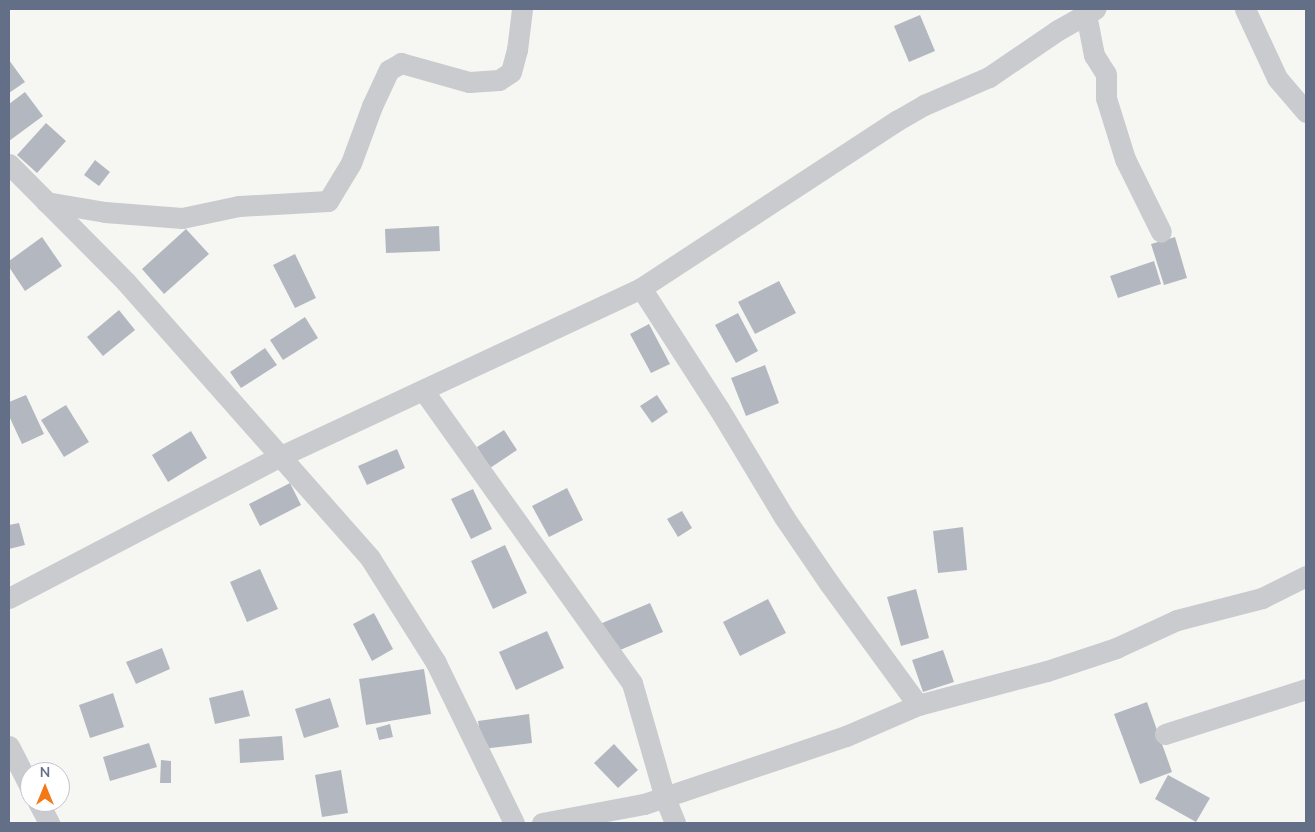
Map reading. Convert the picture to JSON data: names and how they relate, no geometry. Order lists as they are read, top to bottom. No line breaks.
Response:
{"north":"top"}
